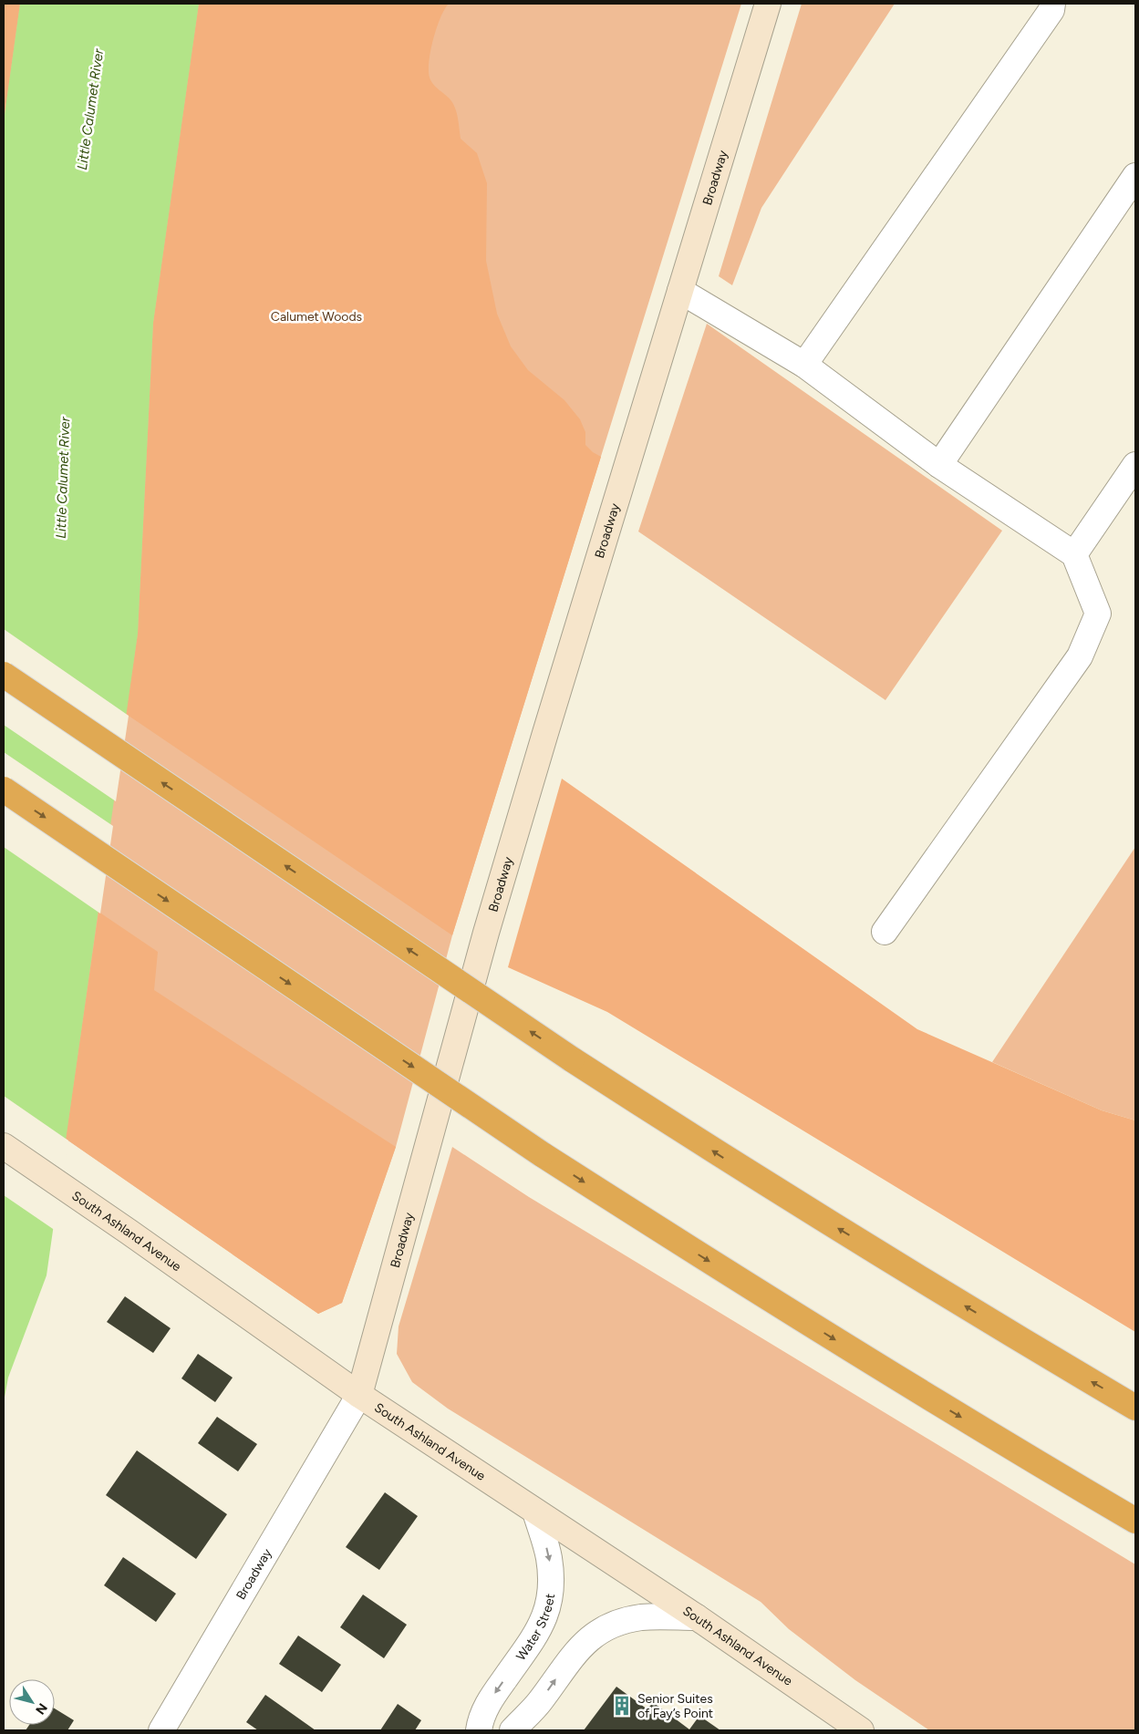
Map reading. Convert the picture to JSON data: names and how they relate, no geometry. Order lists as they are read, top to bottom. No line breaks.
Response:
{"streets":{"street":["Broadway","South Ashland Avenue","Water Street"]},"crossings":[["Broadway","South Ashland Avenue"],["South Ashland Avenue","Water Street"]],"one_way":["Water Street"],"water":["Little Calumet River"],"parks":["Calumet Woods"],"places":{"building":["Senior Suites of Fay’s Point"]},"north":"bottom right"}
